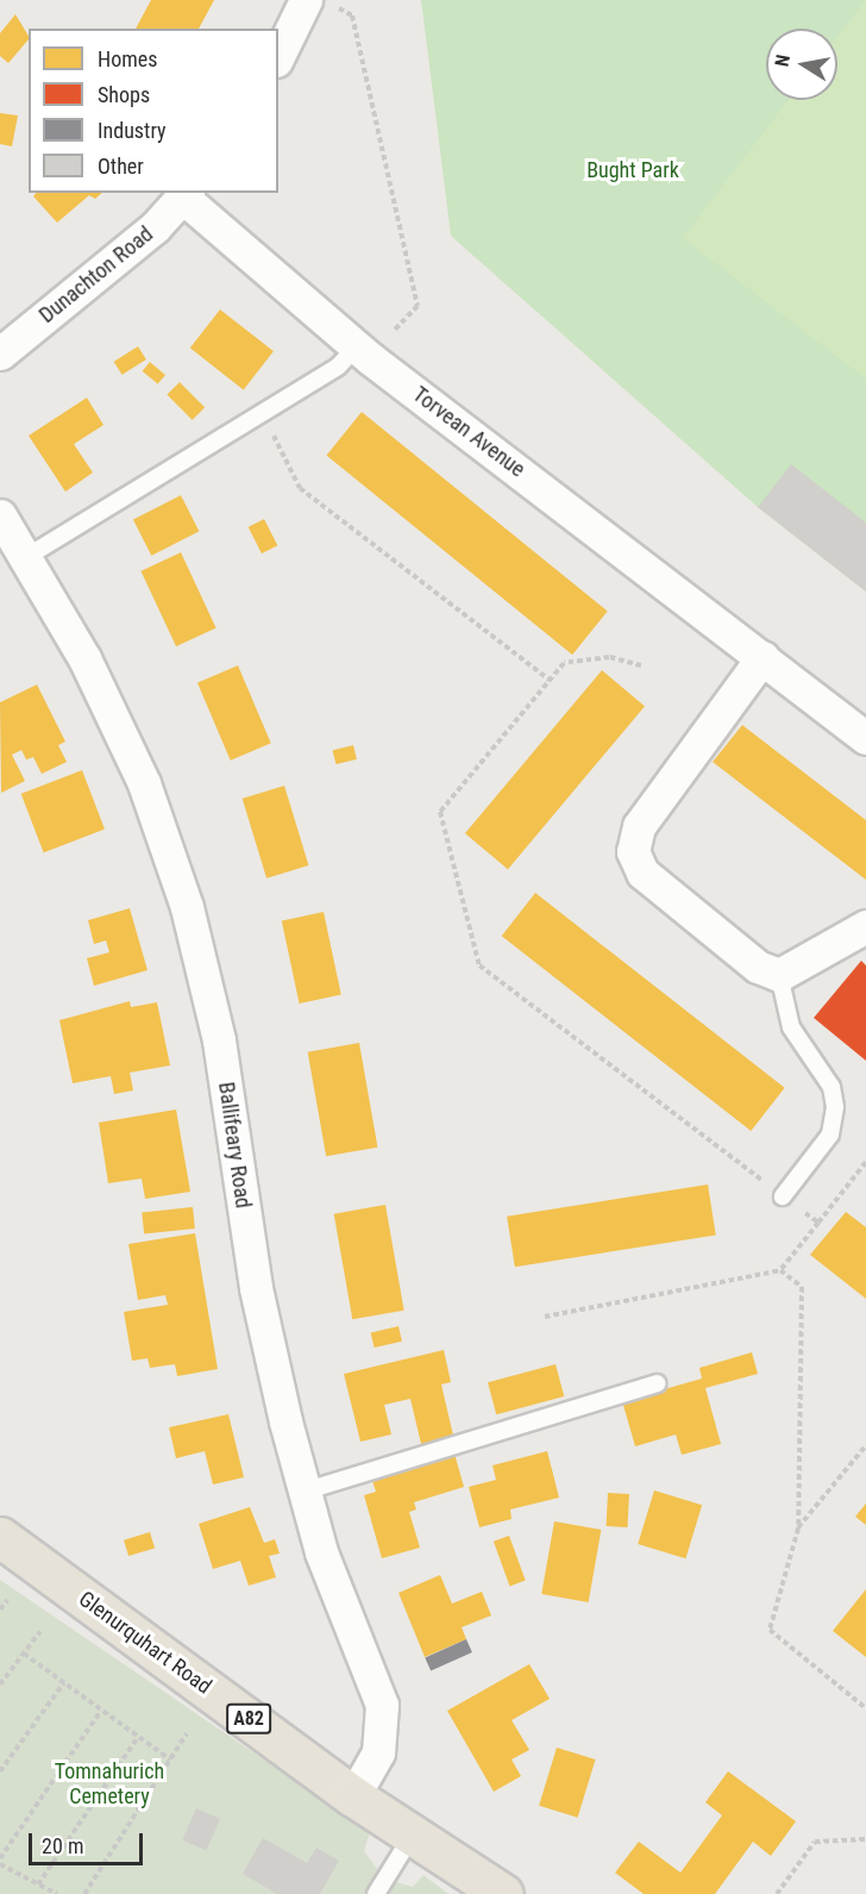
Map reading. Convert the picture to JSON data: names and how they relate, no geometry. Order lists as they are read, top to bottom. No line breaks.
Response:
{"streets":{"highway":["Glenurquhart Road","A82"],"street":["Dunachton Road","Torvean Avenue","Ballifeary Road"]},"crossings":[["Dunachton Road","Torvean Avenue"],["Ballifeary Road","Glenurquhart Road"]],"parks":["Bught Park","Tomnahurich Cemetery"],"legend":["Homes","Shops","Industry","Other"],"scale_bar":"20 m","north":"left"}
